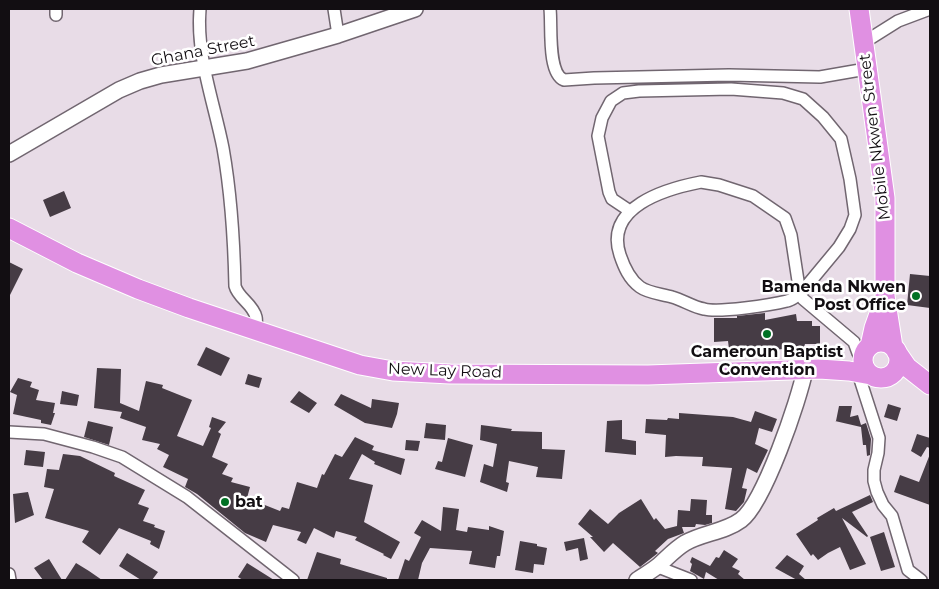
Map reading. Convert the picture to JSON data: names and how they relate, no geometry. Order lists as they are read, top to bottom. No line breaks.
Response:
{"streets":{"highway":["Mobile Nkwen Street","New Lay Road"],"street":["Ghana Street"]},"places":["Bamenda Nkwen Post Office","Cameroun Baptist Convention","bat"]}
